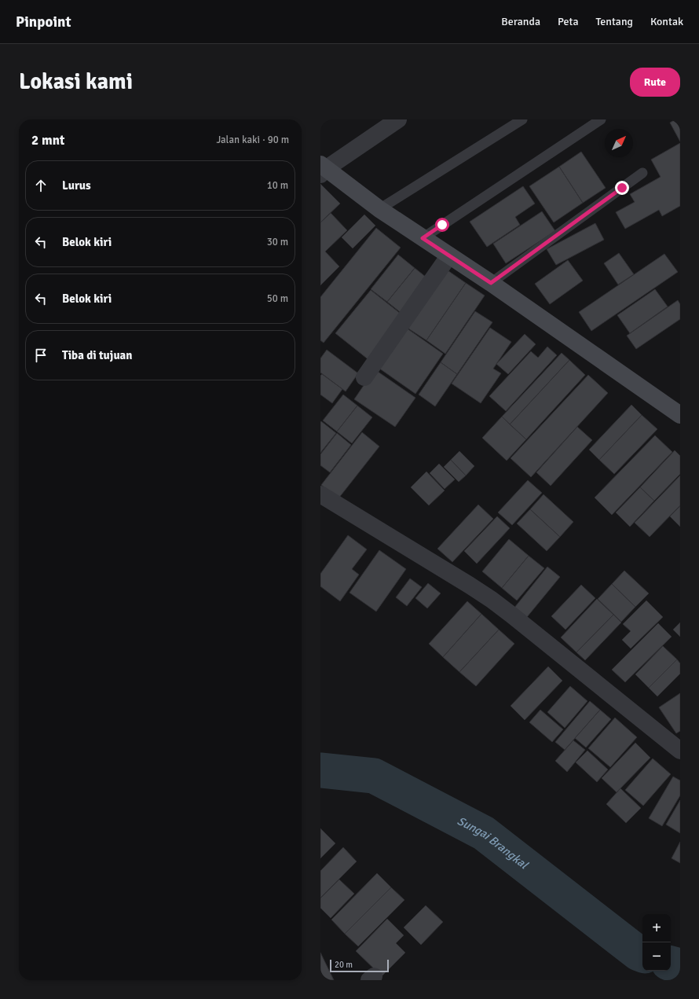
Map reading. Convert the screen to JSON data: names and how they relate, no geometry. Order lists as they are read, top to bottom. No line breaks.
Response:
{"water":["Sungai Brangkal"],"scale_bar":"20 m","north":"top right","page":{"header":"Pinpoint","nav":["Beranda","Peta","Tentang","Kontak"],"buttons":"Rute","title":"Lokasi kami","heading":["2 mnt","Jalan kaki · 90 m"],"list":[["Lurus","10 m"],["Belok kiri","30 m"],["Belok kiri","50 m"],"Tiba di tujuan"],"map_buttons":["+","−"],"scale":"20 m"}}
